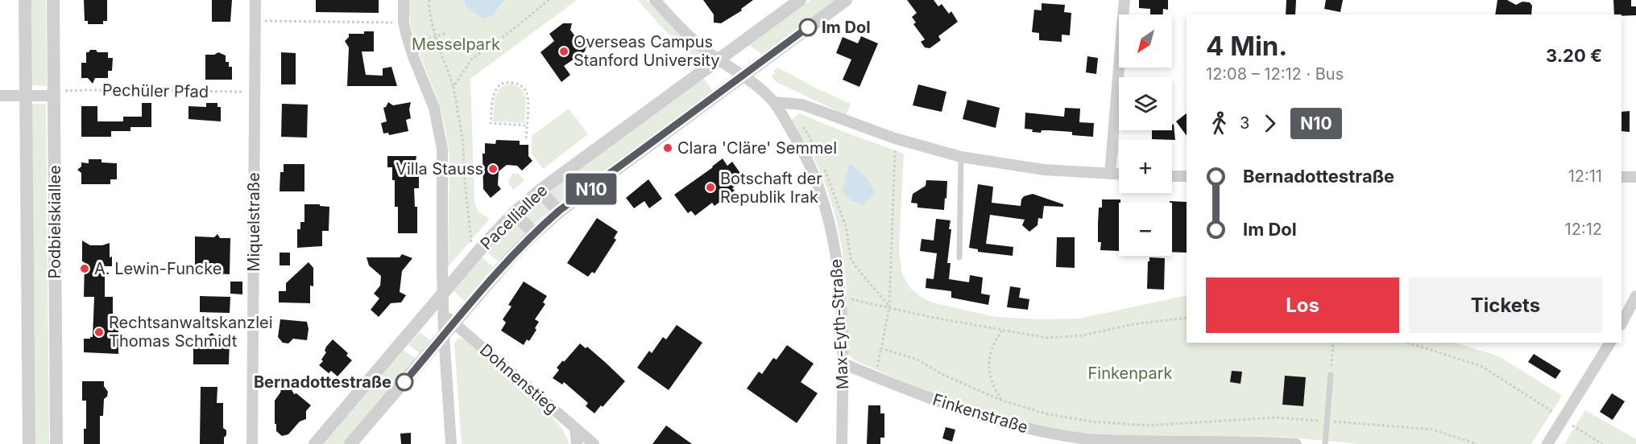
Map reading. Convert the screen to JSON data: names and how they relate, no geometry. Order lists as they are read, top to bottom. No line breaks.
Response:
{"streets":{"street":["Pacelliallee","Podbielskiallee","Miquelstraße","Max-Eyth-Straße","Dohnenstieg","Finkenstraße"],"path":["Pechüler Pfad"]},"crossings":[["Pechüler Pfad","Podbielskiallee"],["Pacelliallee","Dohnenstieg"],["Max-Eyth-Straße","Finkenstraße"]],"parks":["Messelpark","Finkenpark"],"places":["Im Dol","Overseas Campus Stanford University","Clara 'Cläre' Semmel","Villa Stauss","Botschaft der Republik Irak","A. Lewin-Funcke","Rechtsanwaltskanzlei Thomas Schmidt","Bernadottestraße"],"lines":["bus line N10"],"north":"bottom left","page":{"on_map":"N10","map_buttons":["+","−"],"heading":["4 Min.","12:08 – 12:12 · Bus","3.20 €"],"legs":["3","N10"],"list":[{"name":"Bernadottestraße","value":"12:11"},{"name":"Im Dol","value":"12:12"}],"buttons":["Los","Tickets"]}}
